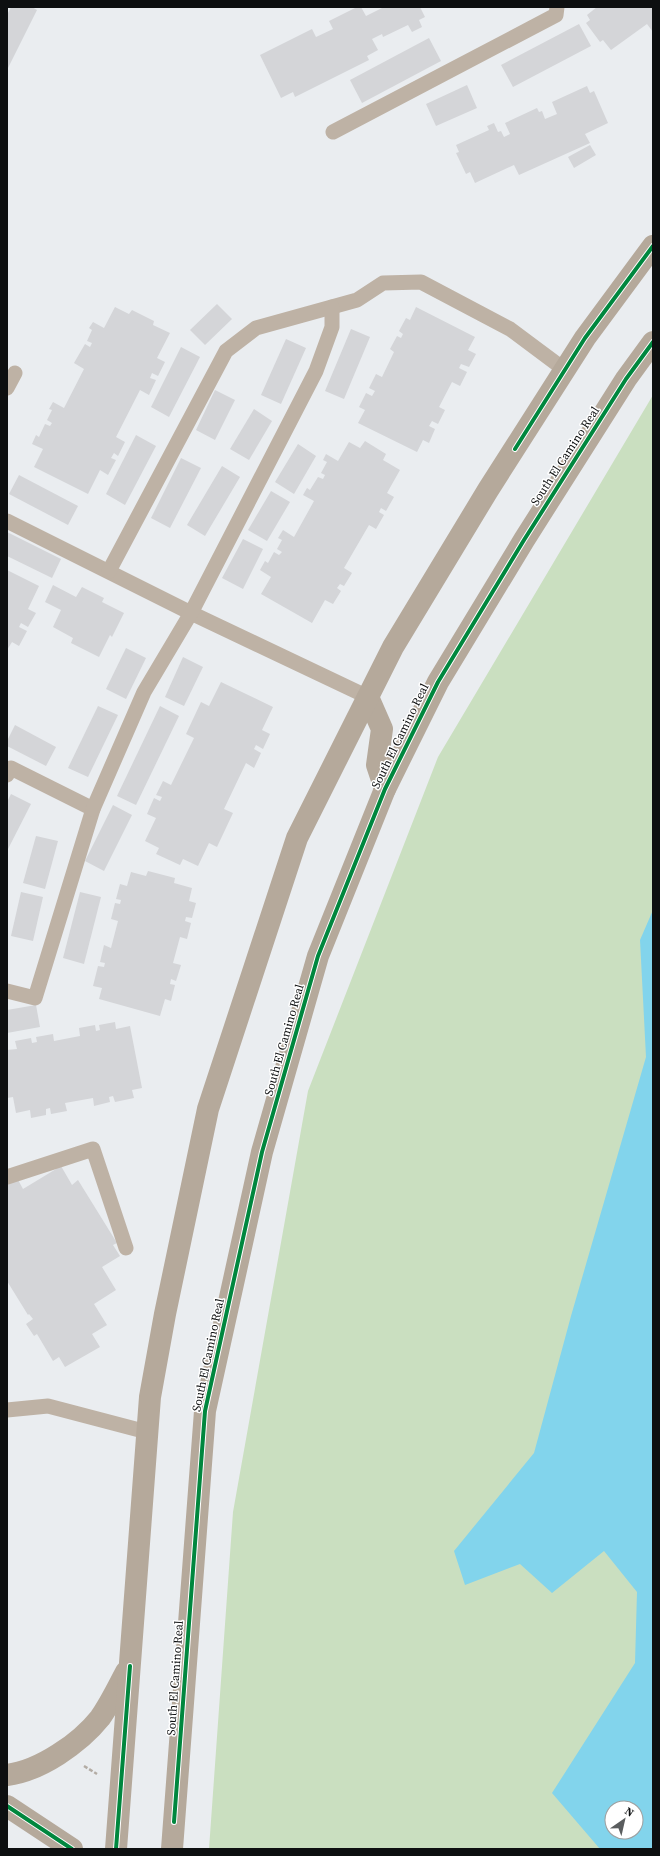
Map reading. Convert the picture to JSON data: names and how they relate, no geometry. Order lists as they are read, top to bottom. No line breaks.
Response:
{"streets":{"main road":["South El Camino Real"]},"north":"top right"}
